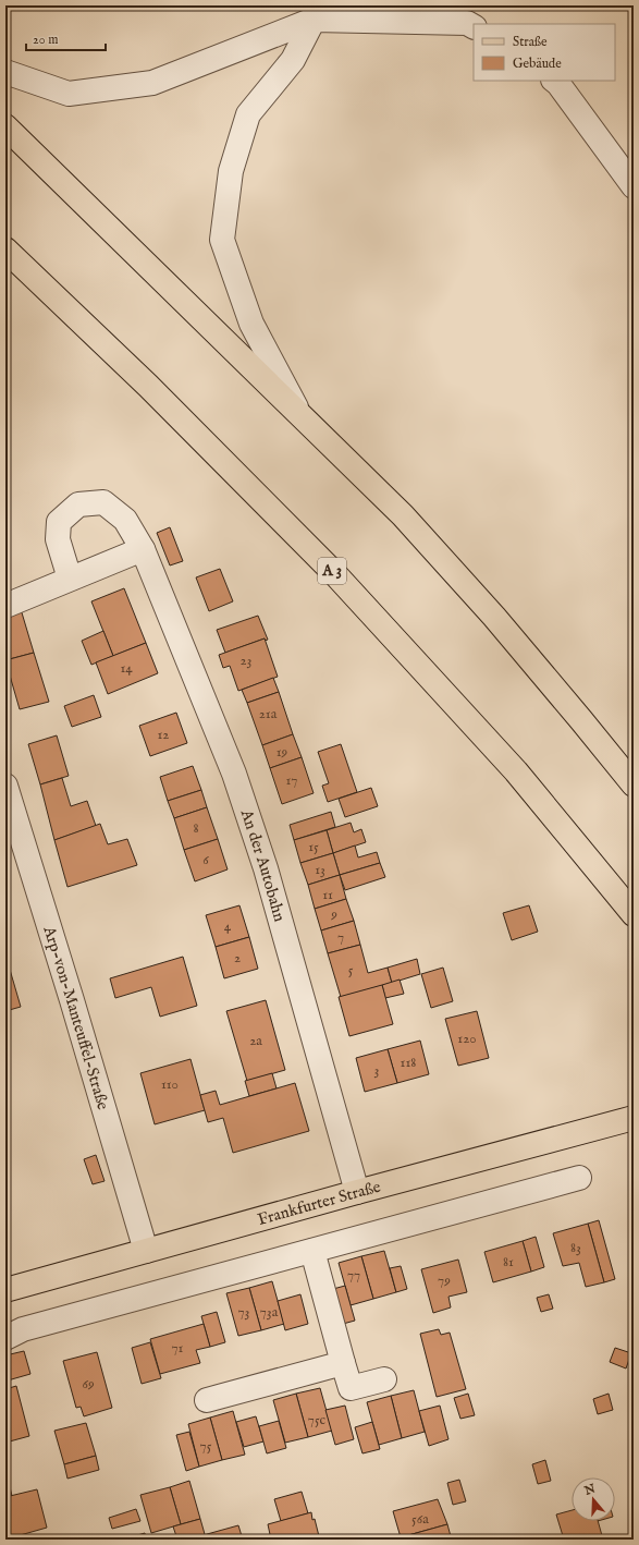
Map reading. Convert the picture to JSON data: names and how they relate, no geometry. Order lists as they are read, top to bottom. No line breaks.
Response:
{"streets":{"main road":["A 3","Frankfurter Straße"],"street":["An der Autobahn","Arp-von-Manteuffel-Straße"]},"crossings":[["An der Autobahn","Frankfurter Straße"],["Arp-von-Manteuffel-Straße","Frankfurter Straße"]],"house_numbers":["23","14","21a","12","19","17","8","15","6","13","11","9","4","7","2","5","120","2a","118","3","110","83","81","77","79","73","73a","71","69","75c","75","56a"],"legend":["Straße","Gebäude"],"scale_bar":"20 m","north":"top"}
